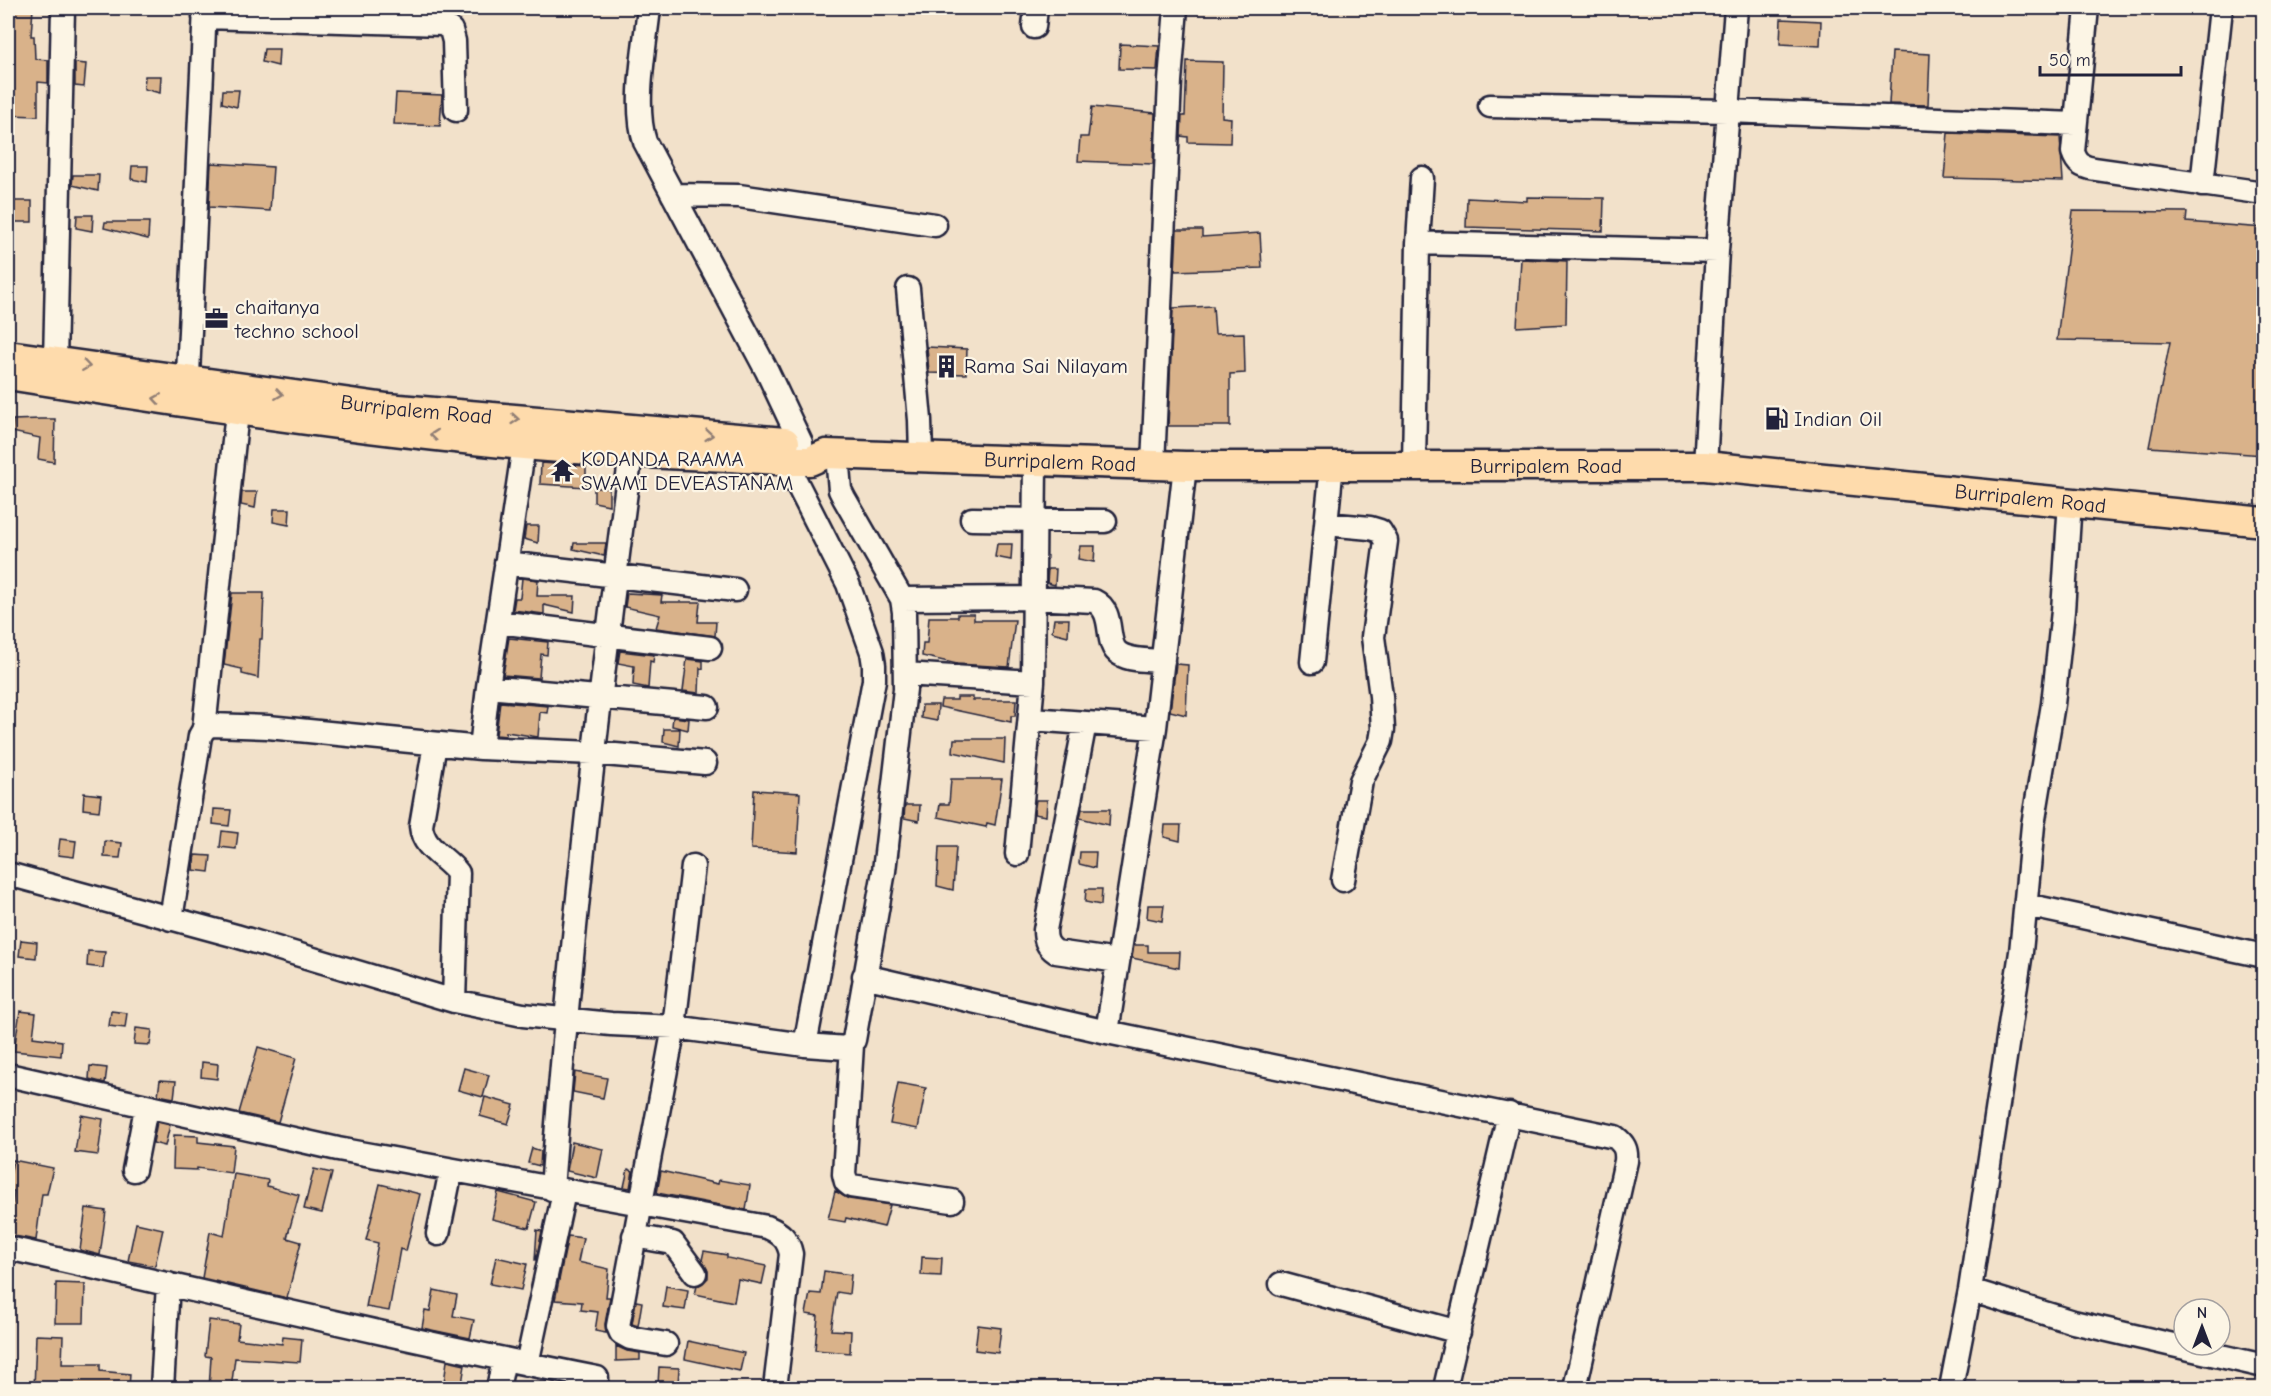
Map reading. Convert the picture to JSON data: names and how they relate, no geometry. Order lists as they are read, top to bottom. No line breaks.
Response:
{"streets":{"main road":["Burripalem Road"]},"places":{"office":["chaitanya techno school"],"building":["Rama Sai Nilayam"],"fuel station":["Indian Oil"],"temple":["KODANDA RAAMA SWAMI DEVEASTANAM"]},"scale_bar":"50 m","north":"top"}
